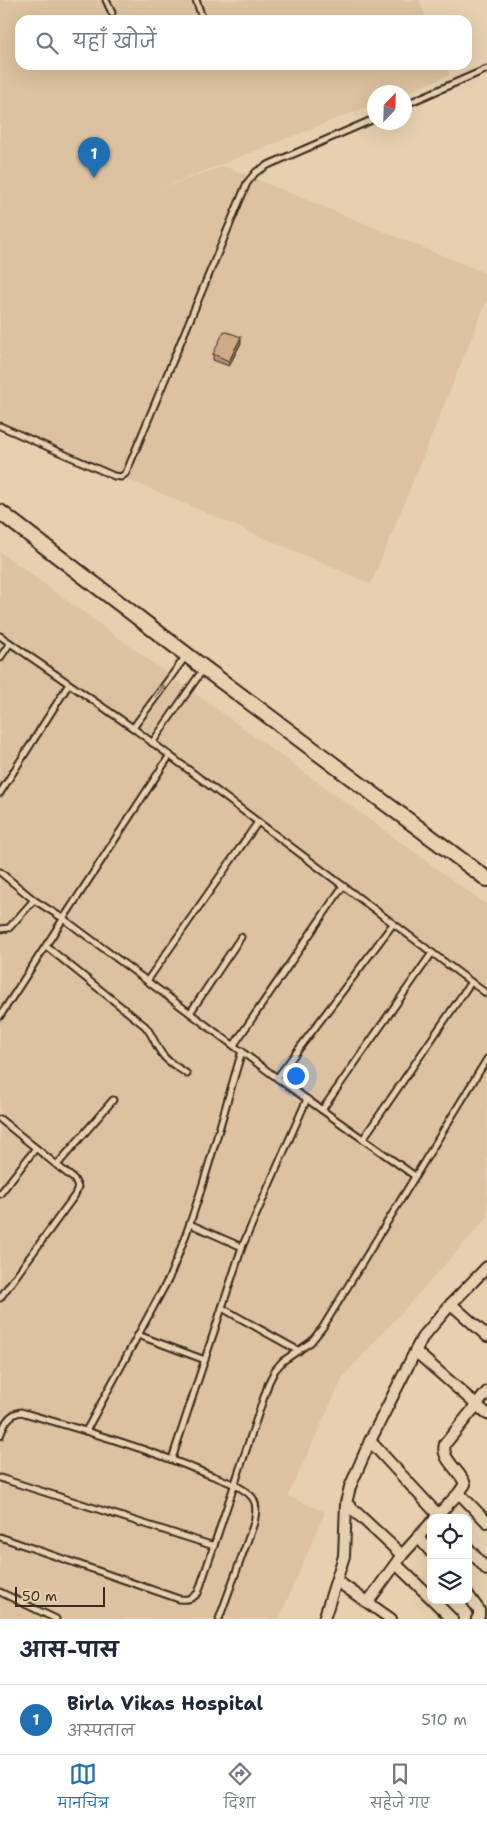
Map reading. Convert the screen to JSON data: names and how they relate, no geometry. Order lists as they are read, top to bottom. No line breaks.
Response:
{"scale_bar":"50 m","north":"top right","page":{"search":"यहाँ खोजें","pins":"1","scale":"50 m","heading":"आस-पास","list":[{"mark":"1","name":"Birla Vikas Hospital","note":"अस्पताल","value":"510 m"}],"nav":["मानचित्र","दिशा","सहेजे गए"]}}
